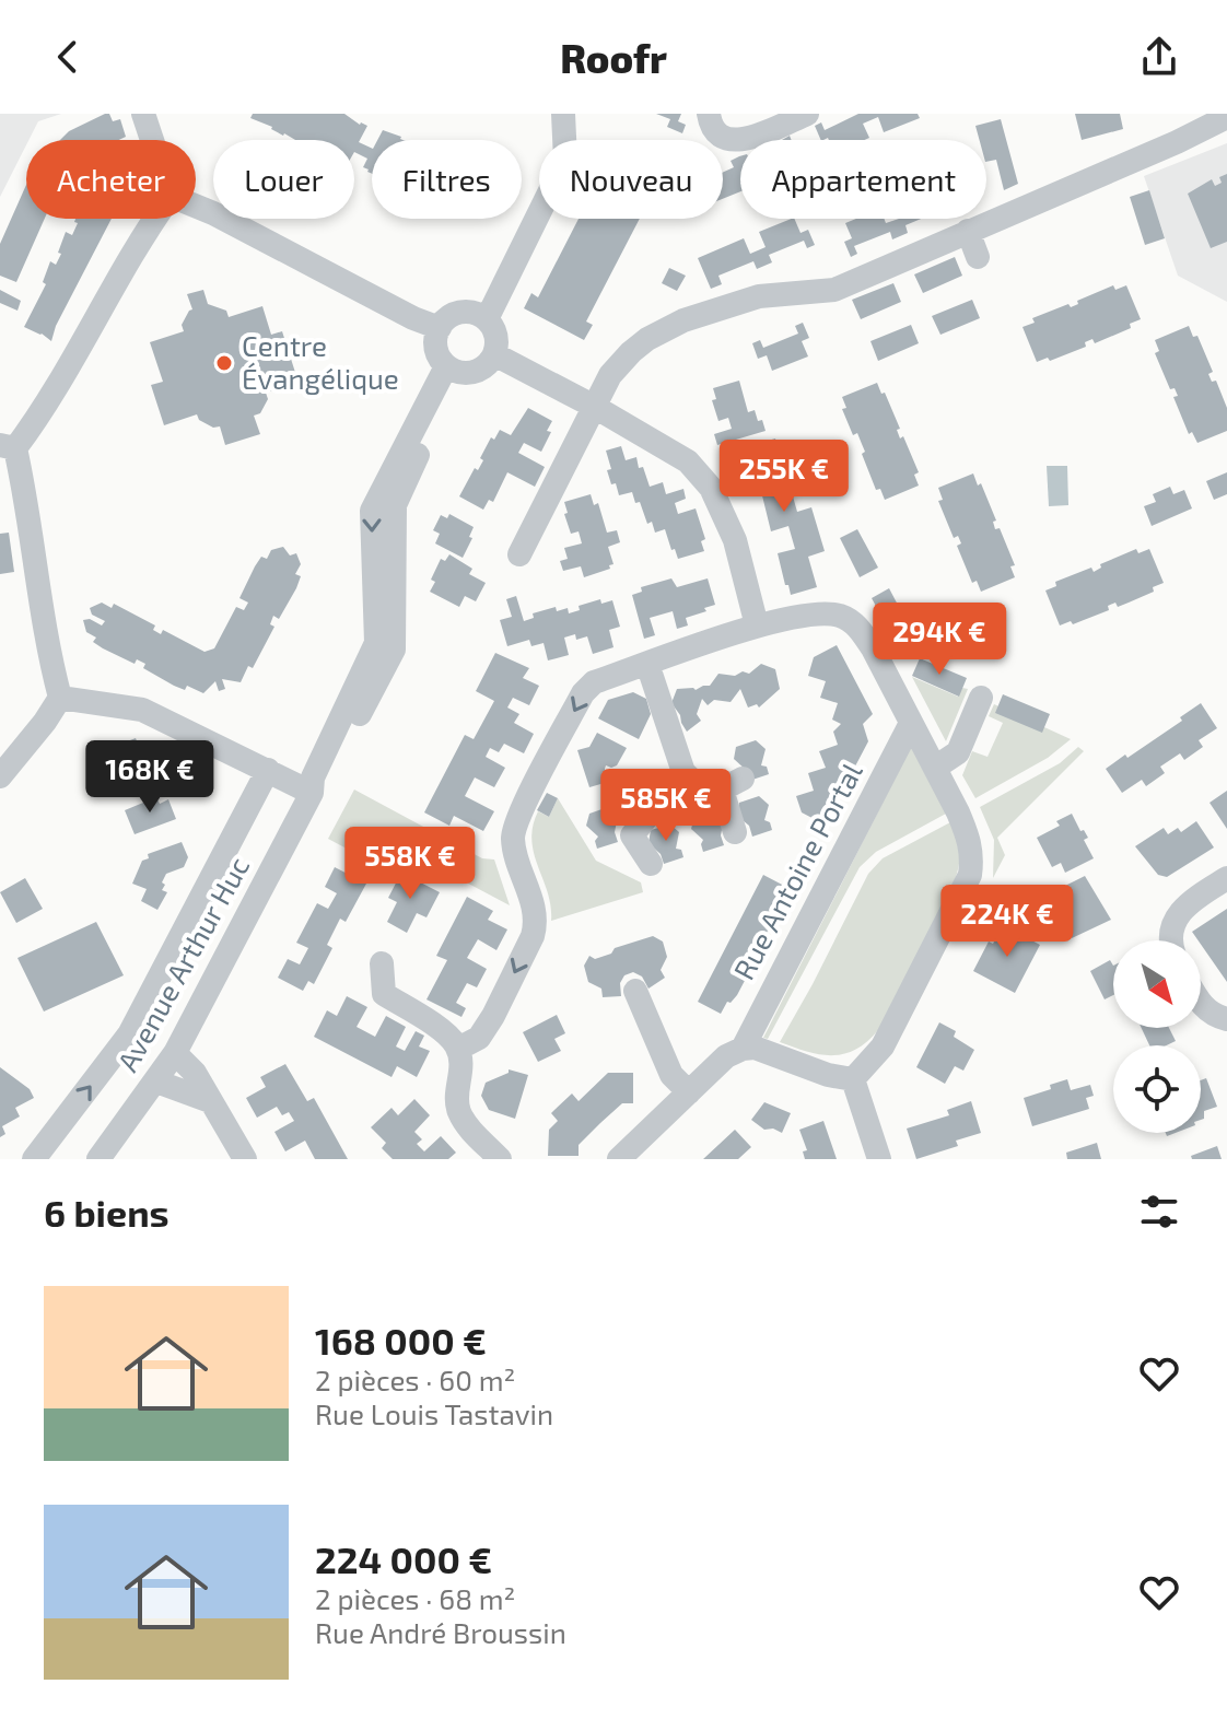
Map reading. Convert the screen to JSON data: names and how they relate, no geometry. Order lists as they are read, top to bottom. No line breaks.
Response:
{"streets":{"street":["Rue Antoine Portal","Avenue Arthur Huc"]},"places":["Centre Évangélique"],"north":"bottom right","page":{"header":"Roofr","chip":["Acheter","Louer","Filtres","Nouveau","Appartement"],"price":["255K €","294K €","168K €","585K €","558K €","224K €"],"heading":"6 biens","list":[{"name":"168 000 €","note":"2 pièces · 60 m² · Rue Louis Tastavin"},{"name":"224 000 €","note":"2 pièces · 68 m² · Rue André Broussin"}]}}
